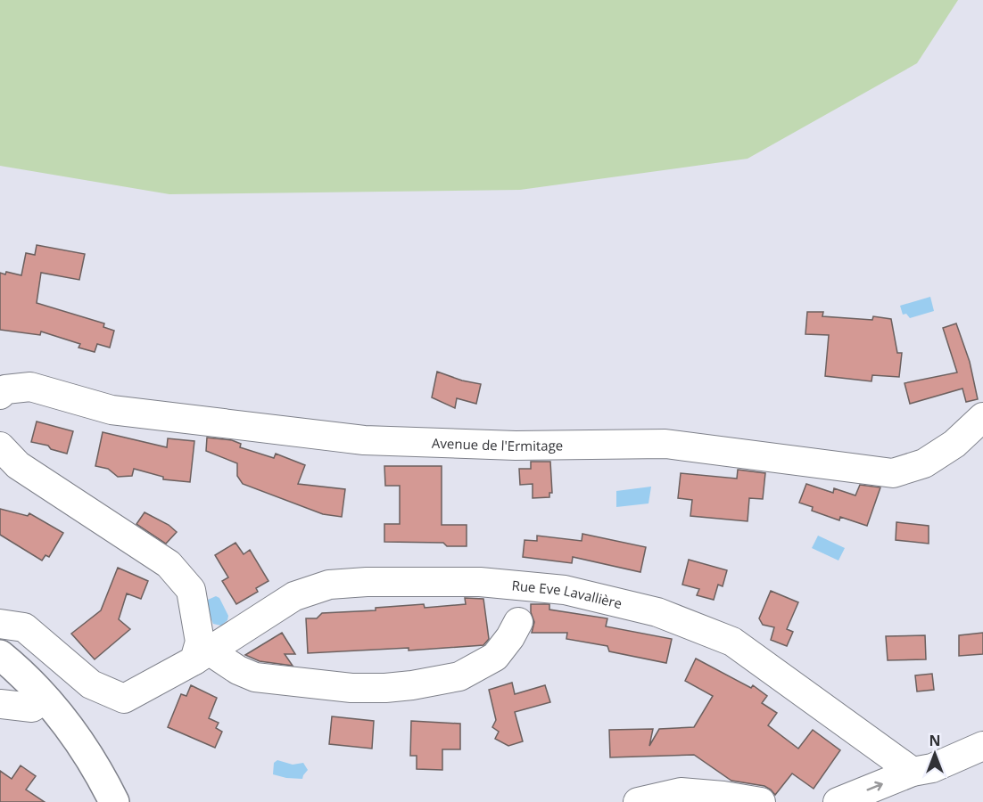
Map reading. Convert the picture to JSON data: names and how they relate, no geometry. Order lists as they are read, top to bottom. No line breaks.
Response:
{"streets":{"street":["Avenue de l'Ermitage","Rue Eve Lavallière"]},"north":"top"}
